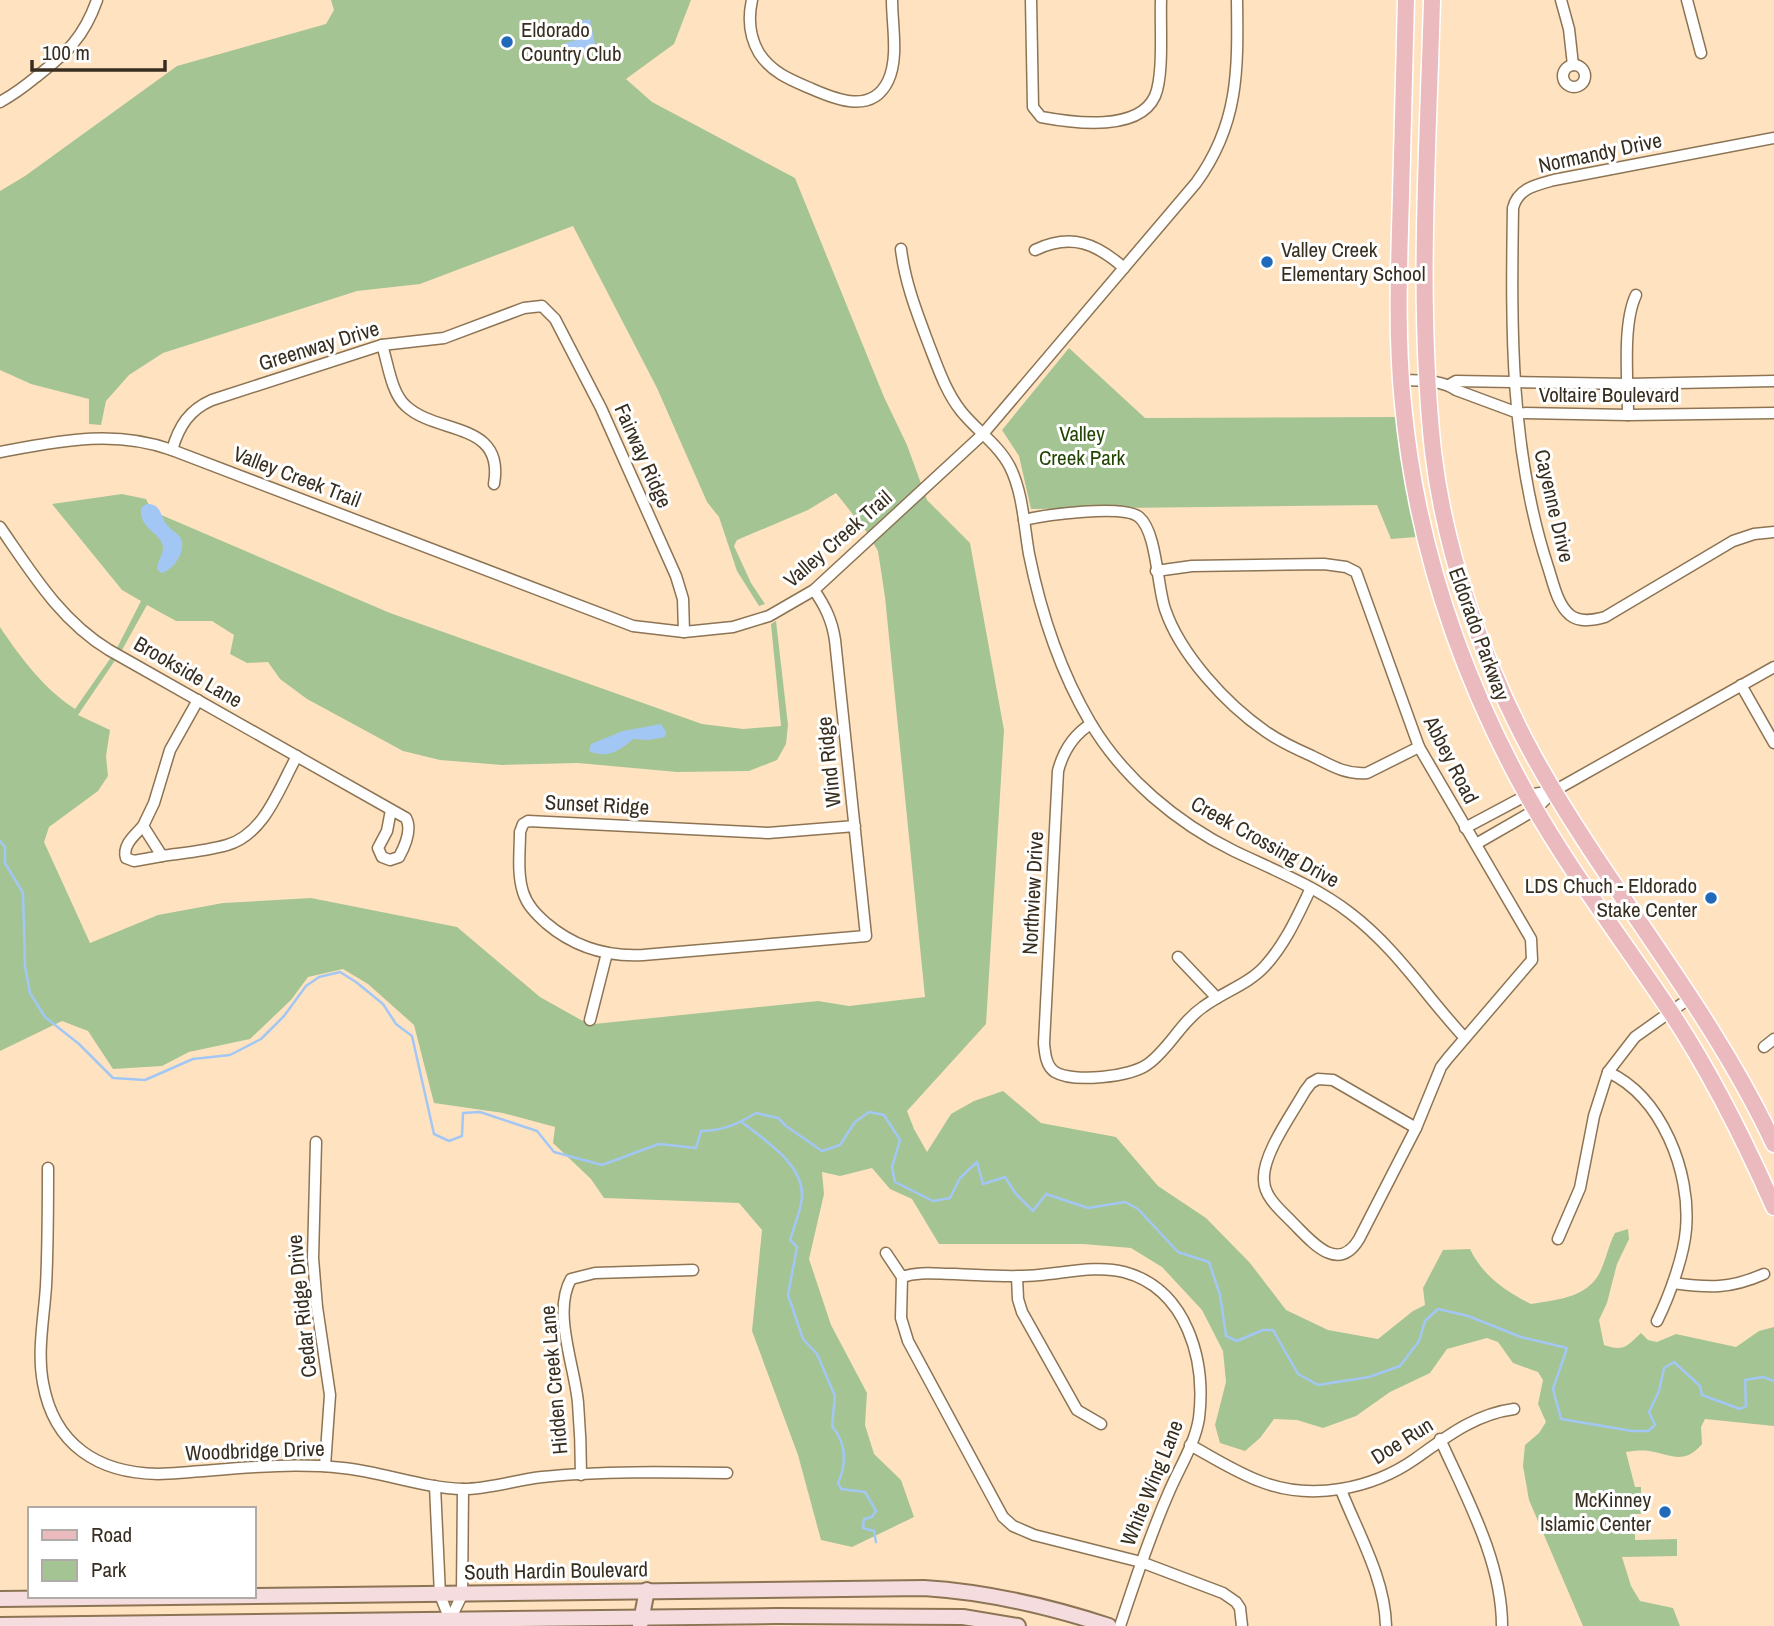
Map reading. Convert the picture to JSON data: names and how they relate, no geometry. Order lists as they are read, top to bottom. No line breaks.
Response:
{"streets":{"main road":["Eldorado Parkway","South Hardin Boulevard"],"street":["Normandy Drive","Greenway Drive","Voltaire Boulevard","Fairway Ridge","Valley Creek Trail","Cayenne Drive","Brookside Lane","Abbey Road","Wind Ridge","Sunset Ridge","Creek Crossing Drive","Northview Drive","Cedar Ridge Drive","Hidden Creek Lane","Doe Run","Woodbridge Drive","White Wing Lane"]},"crossings":[["Normandy Drive","Cayenne Drive"],["Greenway Drive","Fairway Ridge"],["Greenway Drive","Valley Creek Trail"],["Voltaire Boulevard","Cayenne Drive"],["Voltaire Boulevard","Eldorado Parkway"],["Fairway Ridge","Valley Creek Trail"],["Valley Creek Trail","Wind Ridge"],["Valley Creek Trail","Creek Crossing Drive"],["Abbey Road","Creek Crossing Drive"],["Wind Ridge","Sunset Ridge"],["Creek Crossing Drive","Northview Drive"],["Cedar Ridge Drive","Woodbridge Drive"],["Hidden Creek Lane","Woodbridge Drive"],["Doe Run","White Wing Lane"]],"parks":["Valley Creek Park"],"places":["Eldorado Country Club","Valley Creek Elementary School","LDS Chuch - Eldorado Stake Center","McKinney Islamic Center"],"legend":["Road","Park"],"scale_bar":"100 m"}
